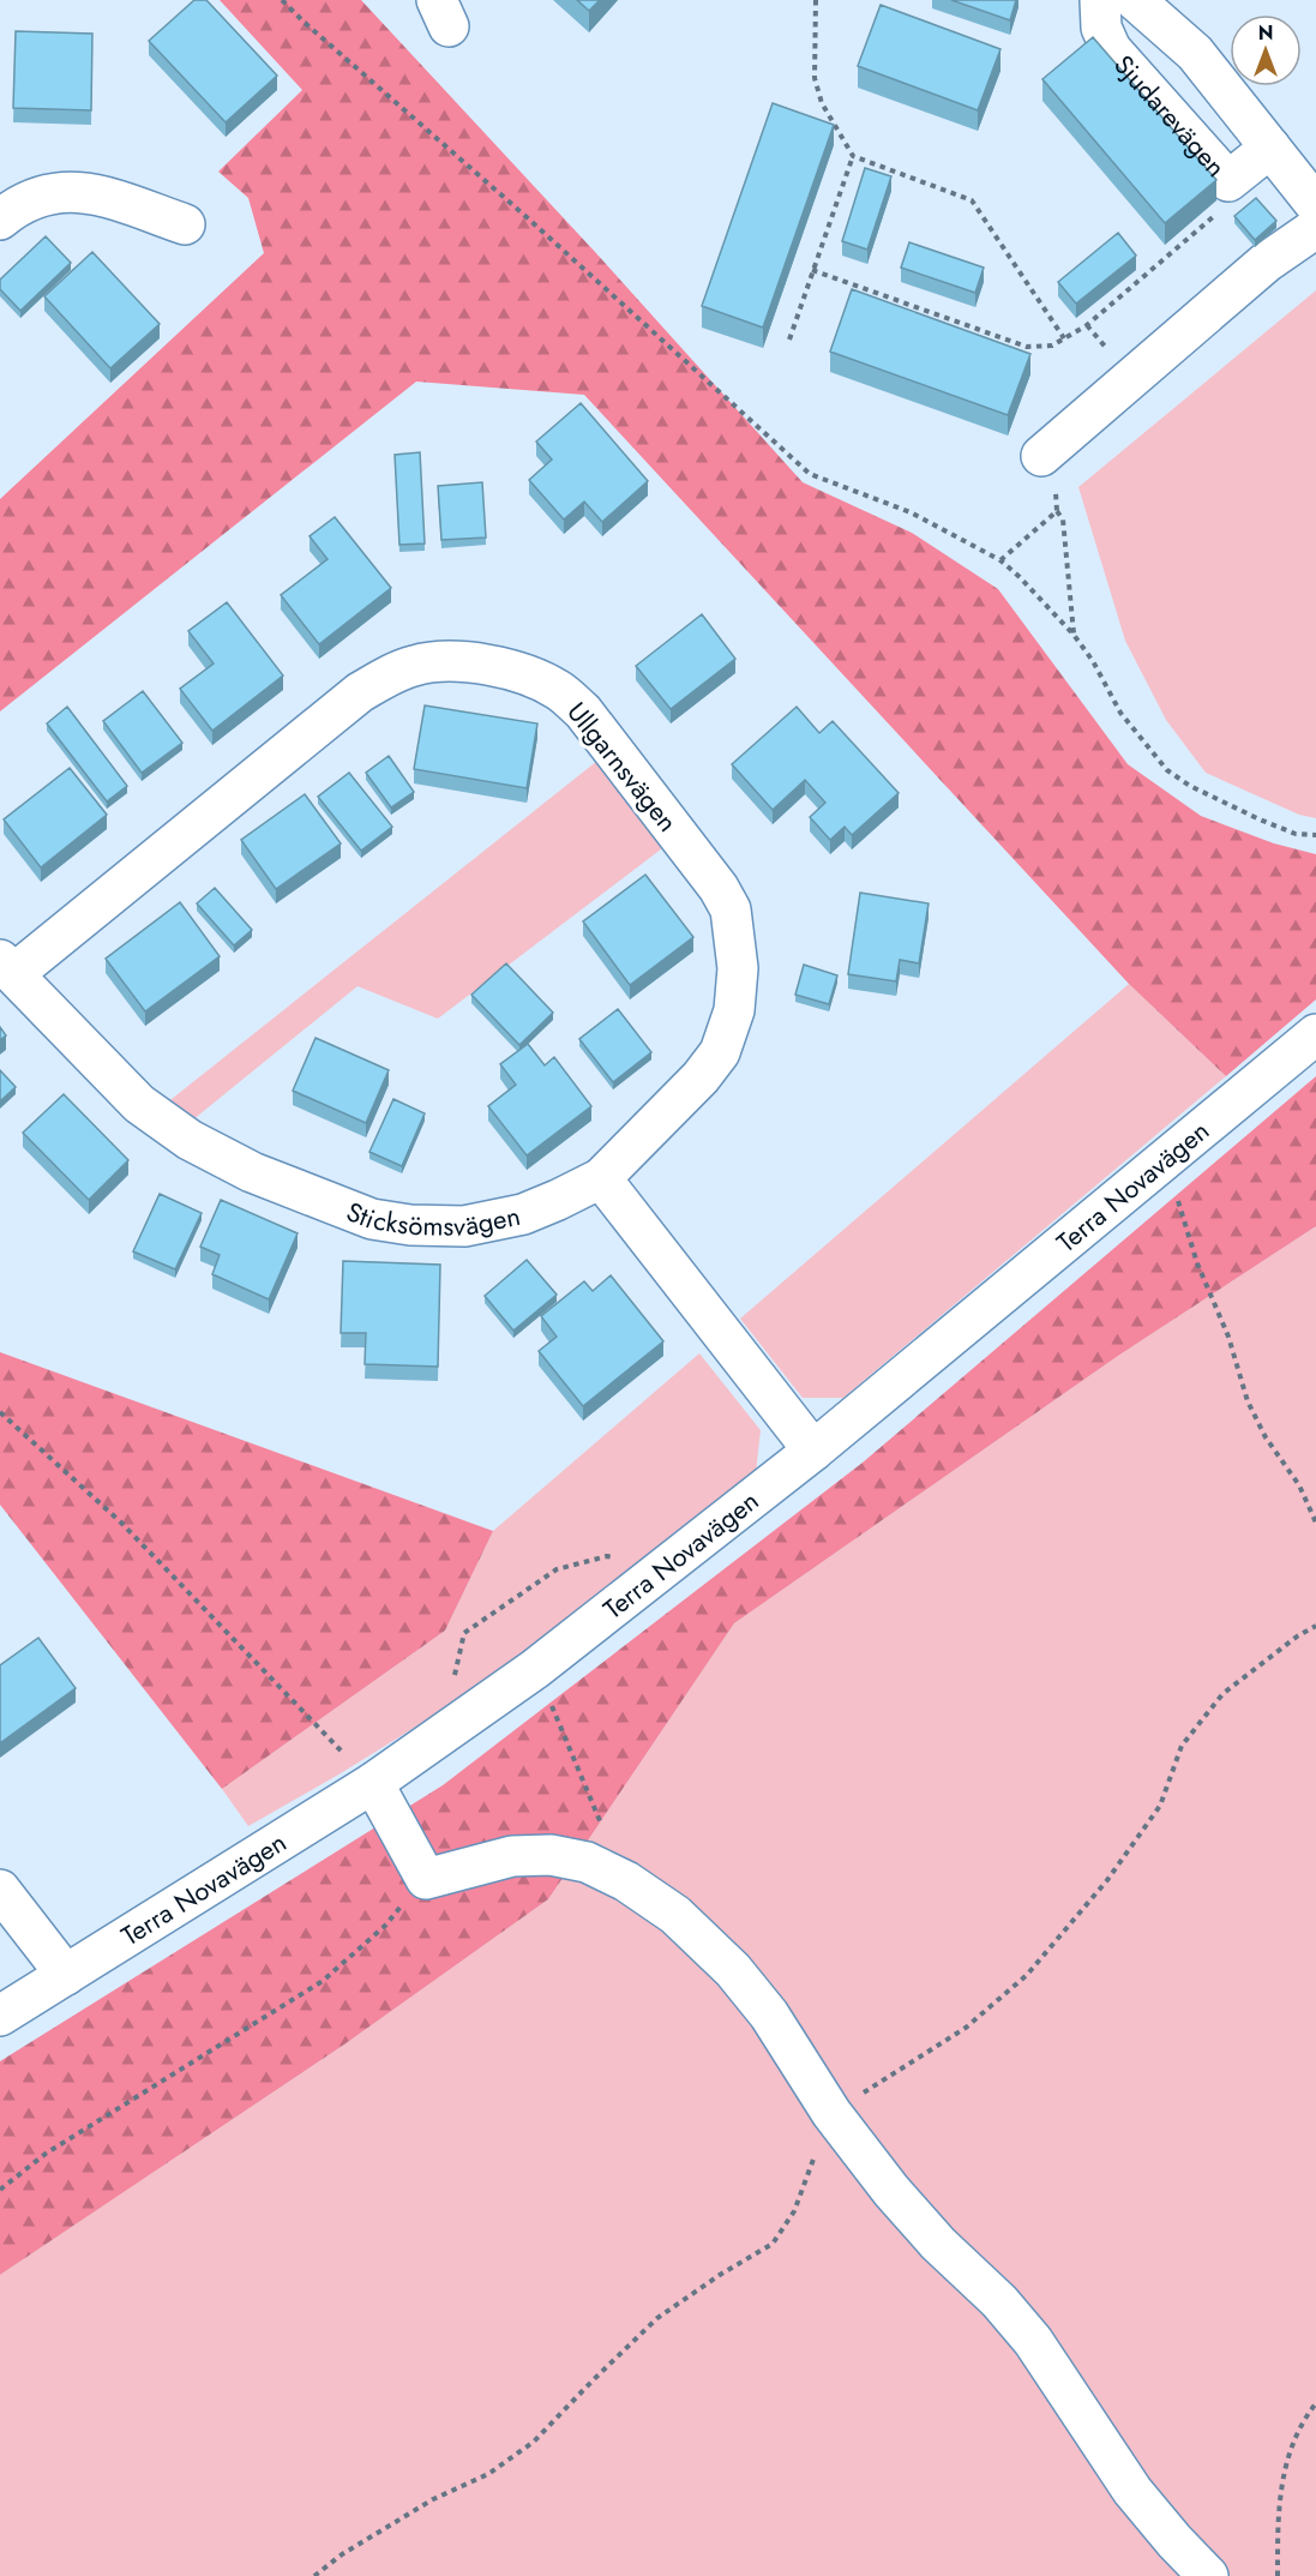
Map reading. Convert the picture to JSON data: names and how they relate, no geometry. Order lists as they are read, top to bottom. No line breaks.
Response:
{"streets":{"street":["Sjudarevägen","Ullgarnsvägen","Terra Novavägen","Sticksömsvägen"]},"crossings":[["Ullgarnsvägen","Sticksömsvägen"]],"north":"top"}
